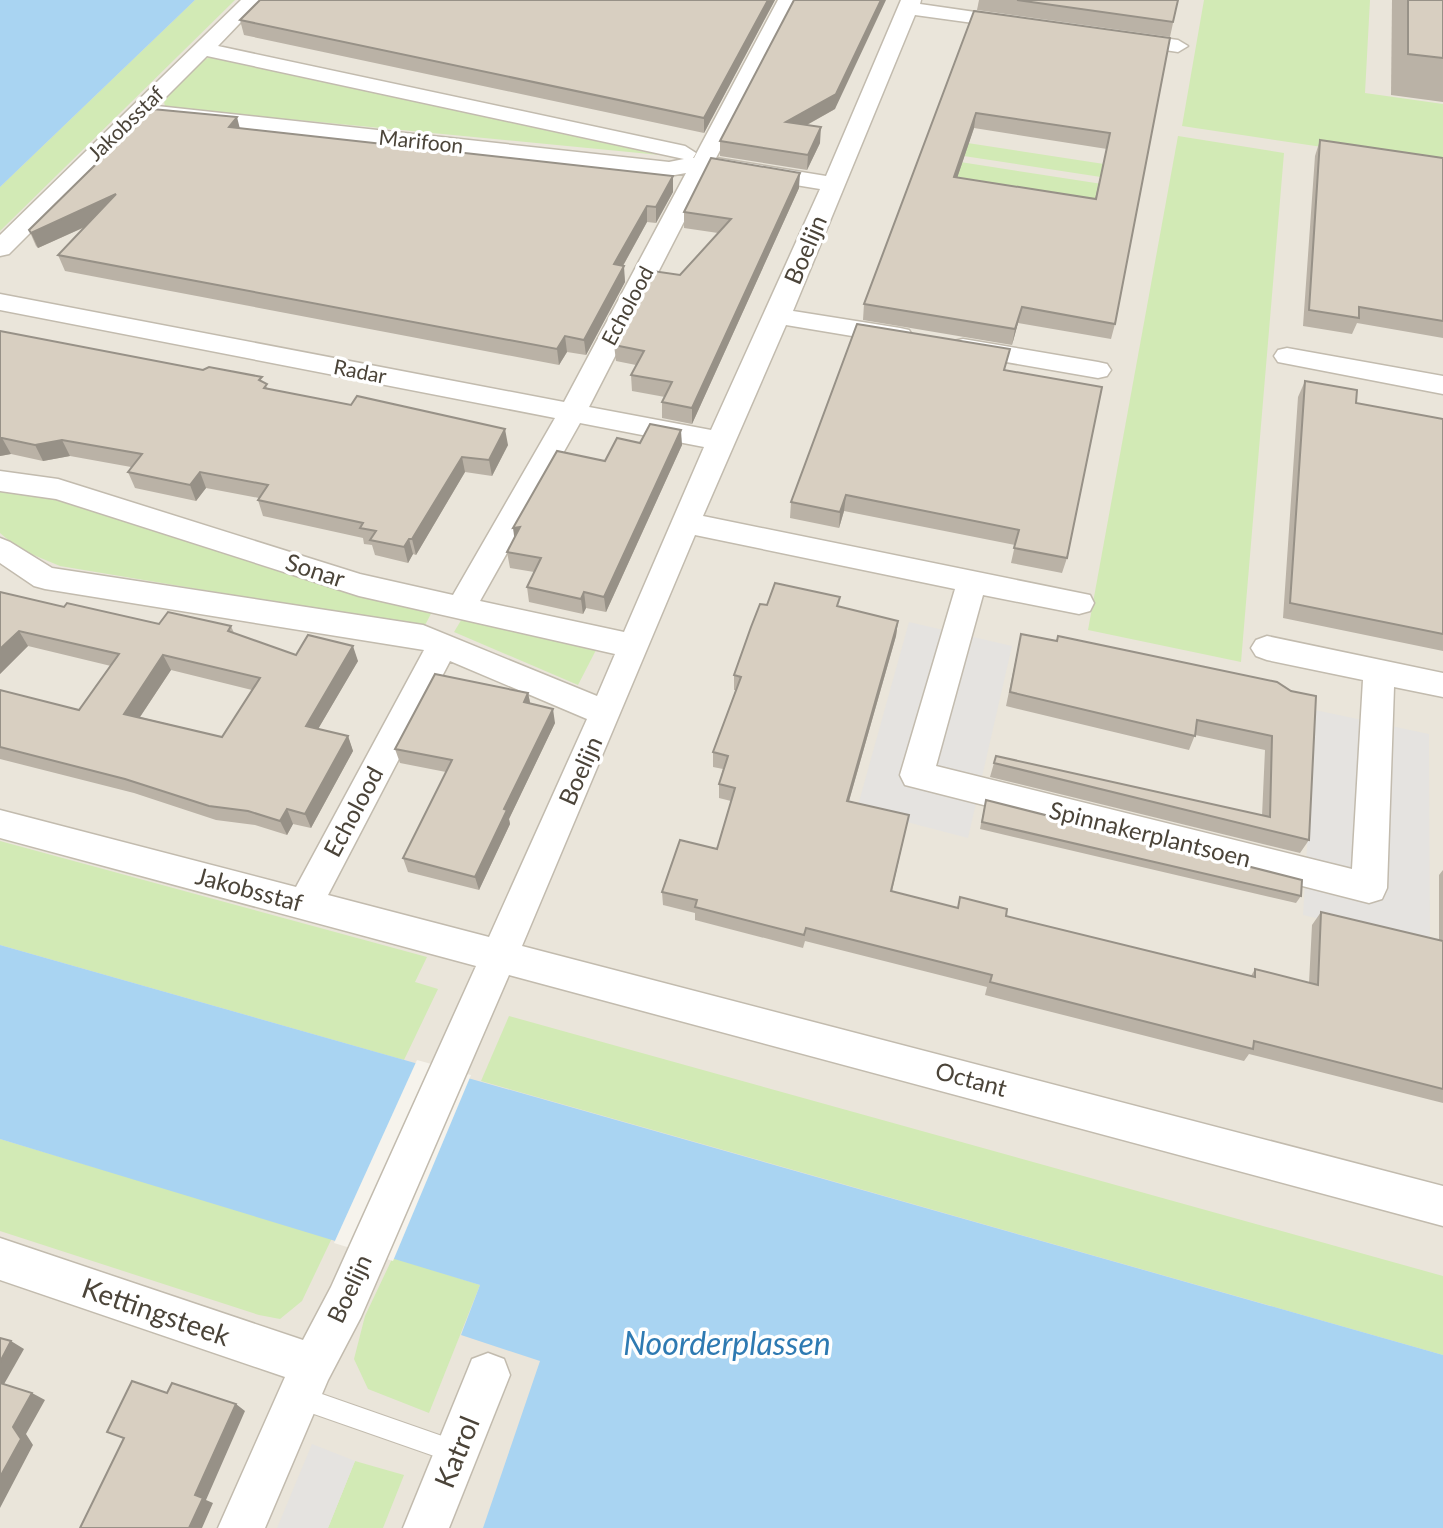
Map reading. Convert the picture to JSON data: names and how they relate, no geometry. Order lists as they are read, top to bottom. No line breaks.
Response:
{"streets":{"street":["Jakobsstaf","Marifoon","Boelijn","Echolood","Radar","Sonar","Spinnakerplantsoen","Octant","Kettingsteek","Katrol"]},"crossings":[["Jakobsstaf","Marifoon"],["Jakobsstaf","Boelijn"],["Jakobsstaf","Echolood"],["Jakobsstaf","Octant"],["Marifoon","Boelijn"],["Marifoon","Echolood"],["Boelijn","Radar"],["Boelijn","Sonar"],["Boelijn","Octant"],["Boelijn","Kettingsteek"],["Echolood","Radar"],["Echolood","Sonar"]],"water":["Noorderplassen"]}
